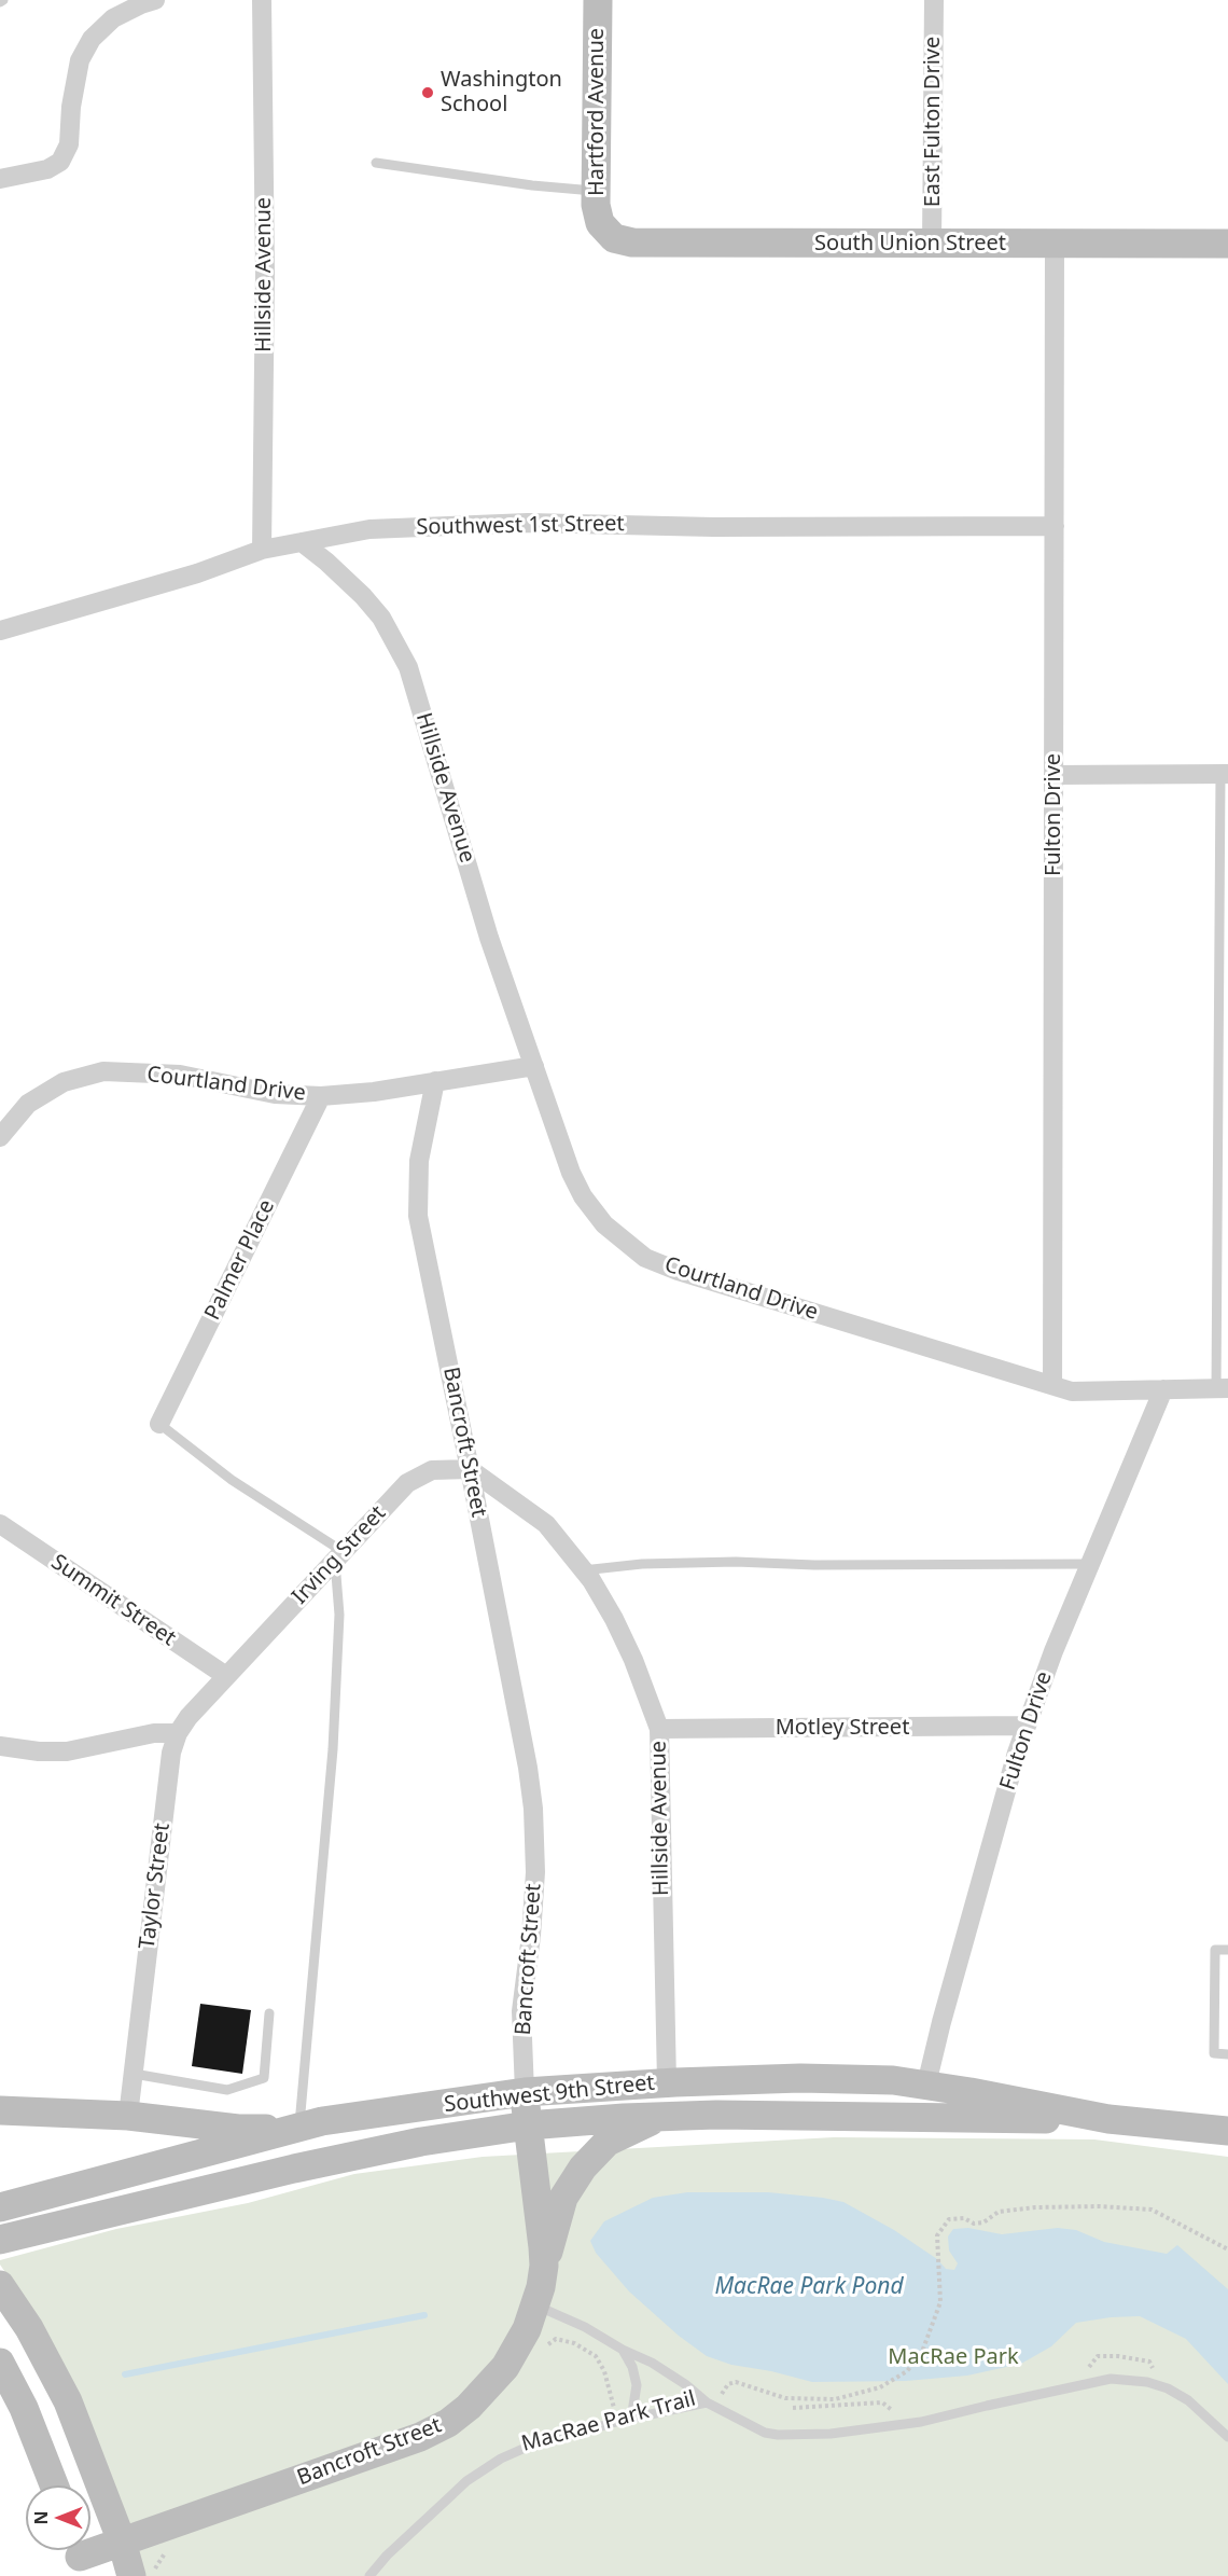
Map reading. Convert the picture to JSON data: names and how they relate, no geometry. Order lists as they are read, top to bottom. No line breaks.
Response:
{"streets":{"main road":["Hartford Avenue","South Union Street","Bancroft Street","Southwest 9th Street"],"street":["East Fulton Drive","Hillside Avenue","Southwest 1st Street","Fulton Drive","Courtland Drive","Palmer Place","Irving Street","Summit Street","Motley Street","Taylor Street"],"path":["MacRae Park Trail"]},"crossings":[["Hartford Avenue","South Union Street"],["East Fulton Drive","South Union Street"],["South Union Street","Fulton Drive"],["Hillside Avenue","Southwest 1st Street"],["Hillside Avenue","Courtland Drive"],["Hillside Avenue","Bancroft Street"],["Hillside Avenue","Irving Street"],["Hillside Avenue","Motley Street"],["Hillside Avenue","Southwest 9th Street"],["Southwest 1st Street","Fulton Drive"],["Fulton Drive","Courtland Drive"],["Fulton Drive","Motley Street"],["Fulton Drive","Southwest 9th Street"],["Courtland Drive","Palmer Place"],["Courtland Drive","Bancroft Street"],["Bancroft Street","Irving Street"],["Bancroft Street","Southwest 9th Street"],["Irving Street","Summit Street"],["Irving Street","Taylor Street"],["Summit Street","Taylor Street"]],"water":["MacRae Park Pond"],"parks":["MacRae Park"],"places":["Washington School"],"north":"left"}
